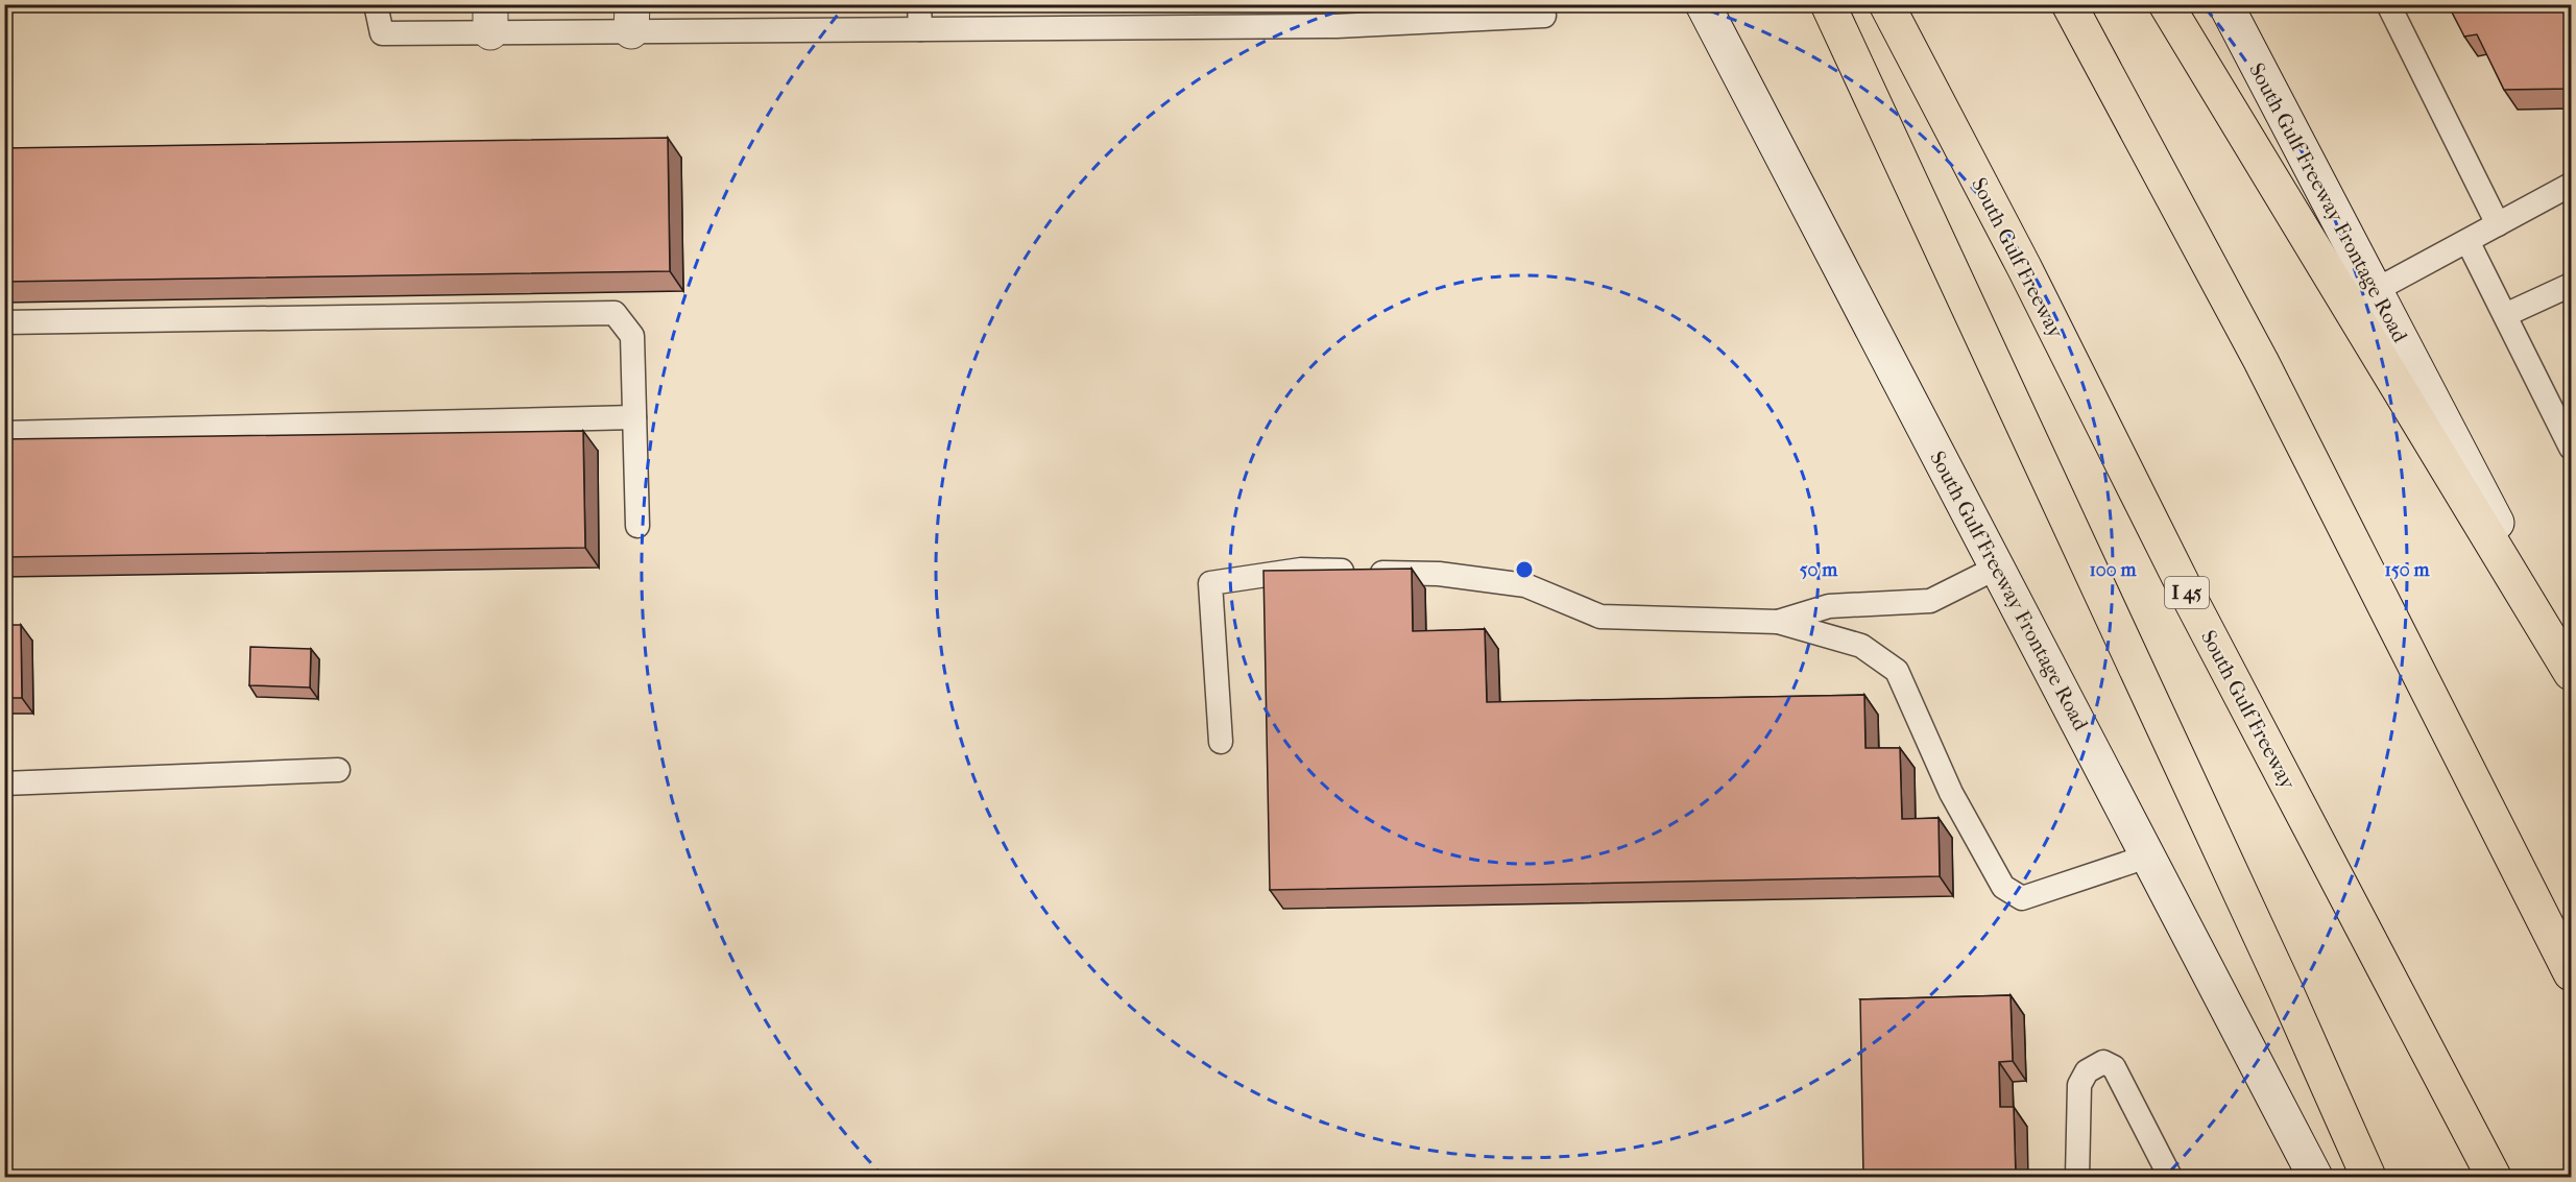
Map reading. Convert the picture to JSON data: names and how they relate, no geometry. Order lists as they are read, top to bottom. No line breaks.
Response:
{"streets":{"highway":["South Gulf Freeway","I 45"],"main road":["South Gulf Freeway Frontage Road"]},"rings":["50 m","100 m","150 m"]}
